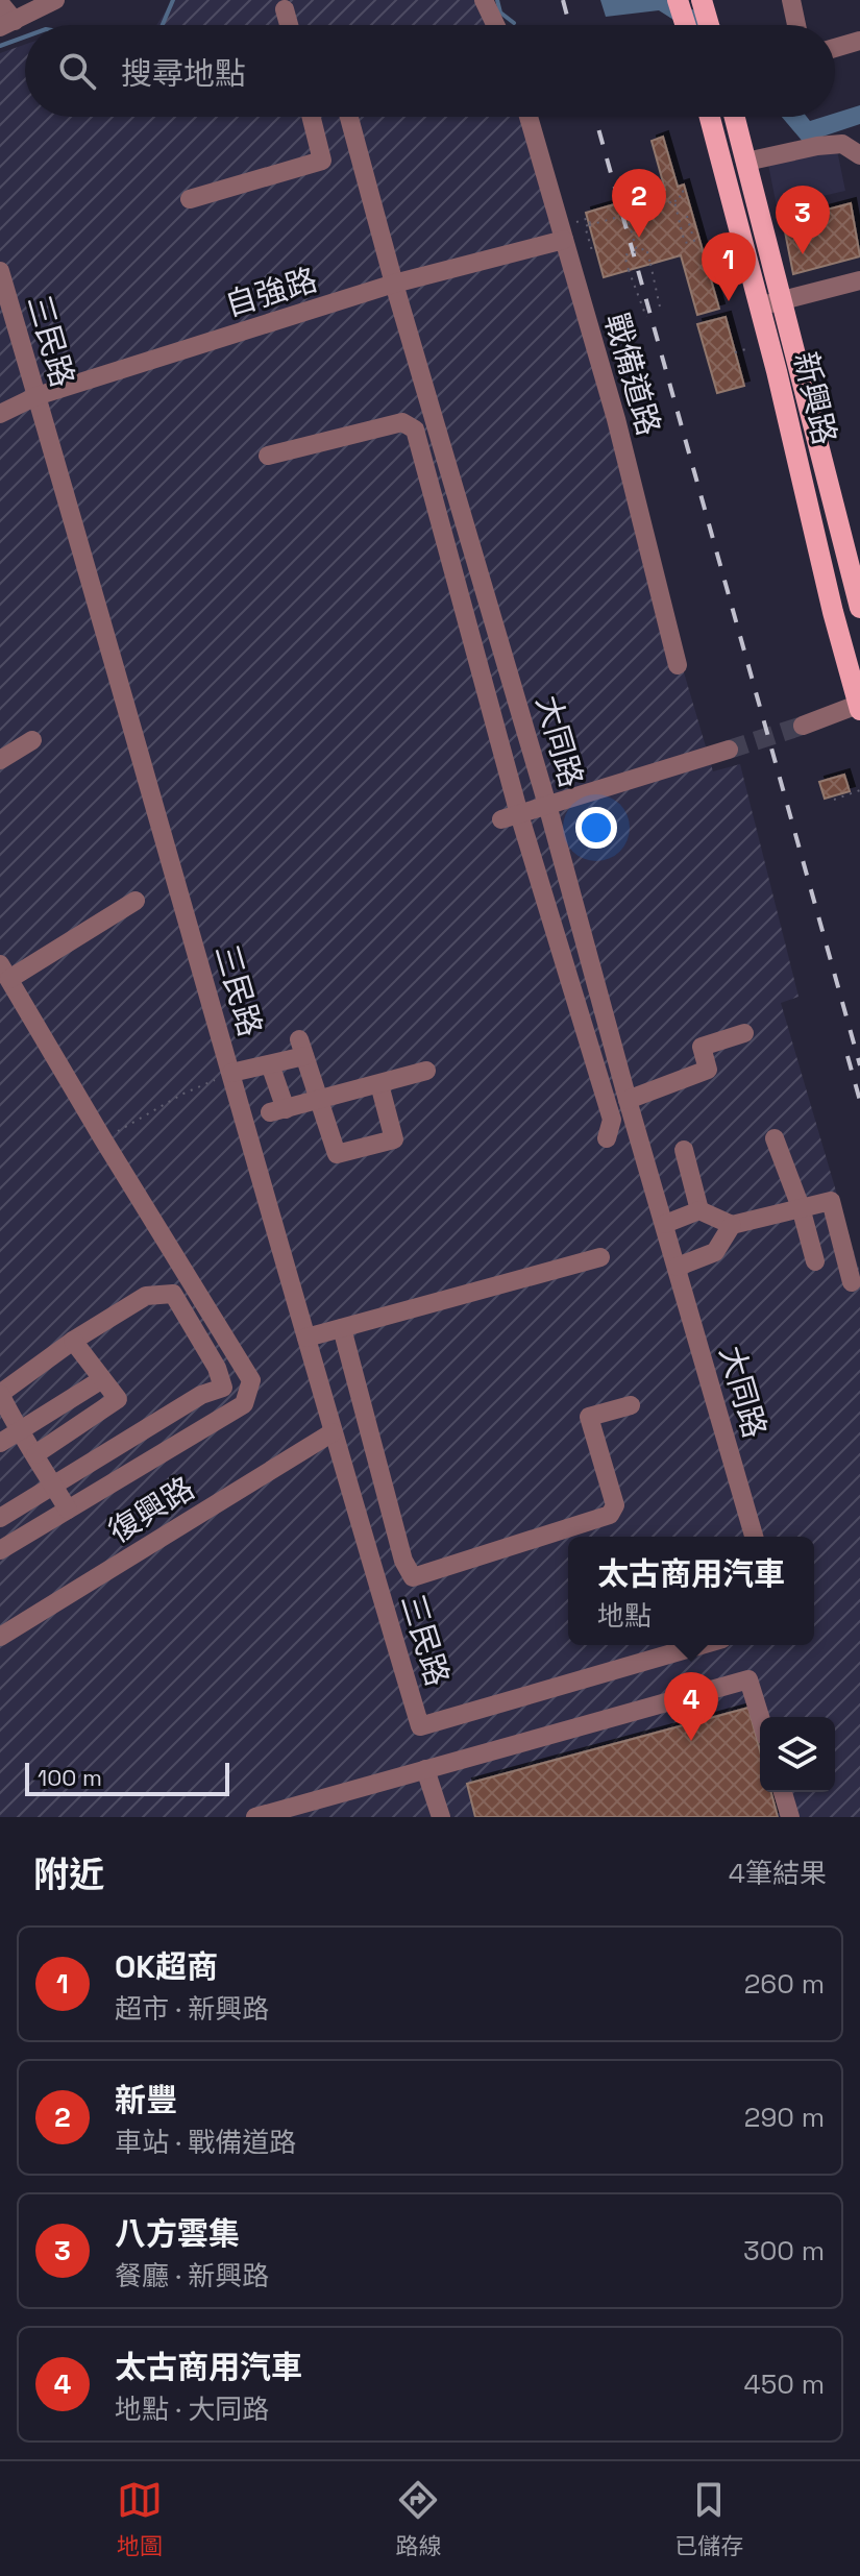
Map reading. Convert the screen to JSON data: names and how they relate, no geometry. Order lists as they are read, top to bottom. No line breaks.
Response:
{"streets":{"main road":["新興路"],"street":["自強路","三民路","戰備道路","大同路","復興路"]},"crossings":[["自強路","三民路"],["自強路","戰備道路"],["自強路","大同路"],["三民路","復興路"]],"scale_bar":"100 m","page":{"search":"搜尋地點","pins":["2","3","1","4"],"popup":["太古商用汽車","地點"],"scale":"100 m","heading":["附近","4筆結果"],"list":[{"mark":"1","name":"OK超商","note":"超市 · 新興路","value":"260 m"},{"mark":"2","name":"新豐","note":"車站 · 戰備道路","value":"290 m"},{"mark":"3","name":"八方雲集","note":"餐廳 · 新興路","value":"300 m"},{"mark":"4","name":"太古商用汽車","note":"地點 · 大同路","value":"450 m"}],"nav":["地圖","路線","已儲存"]}}
